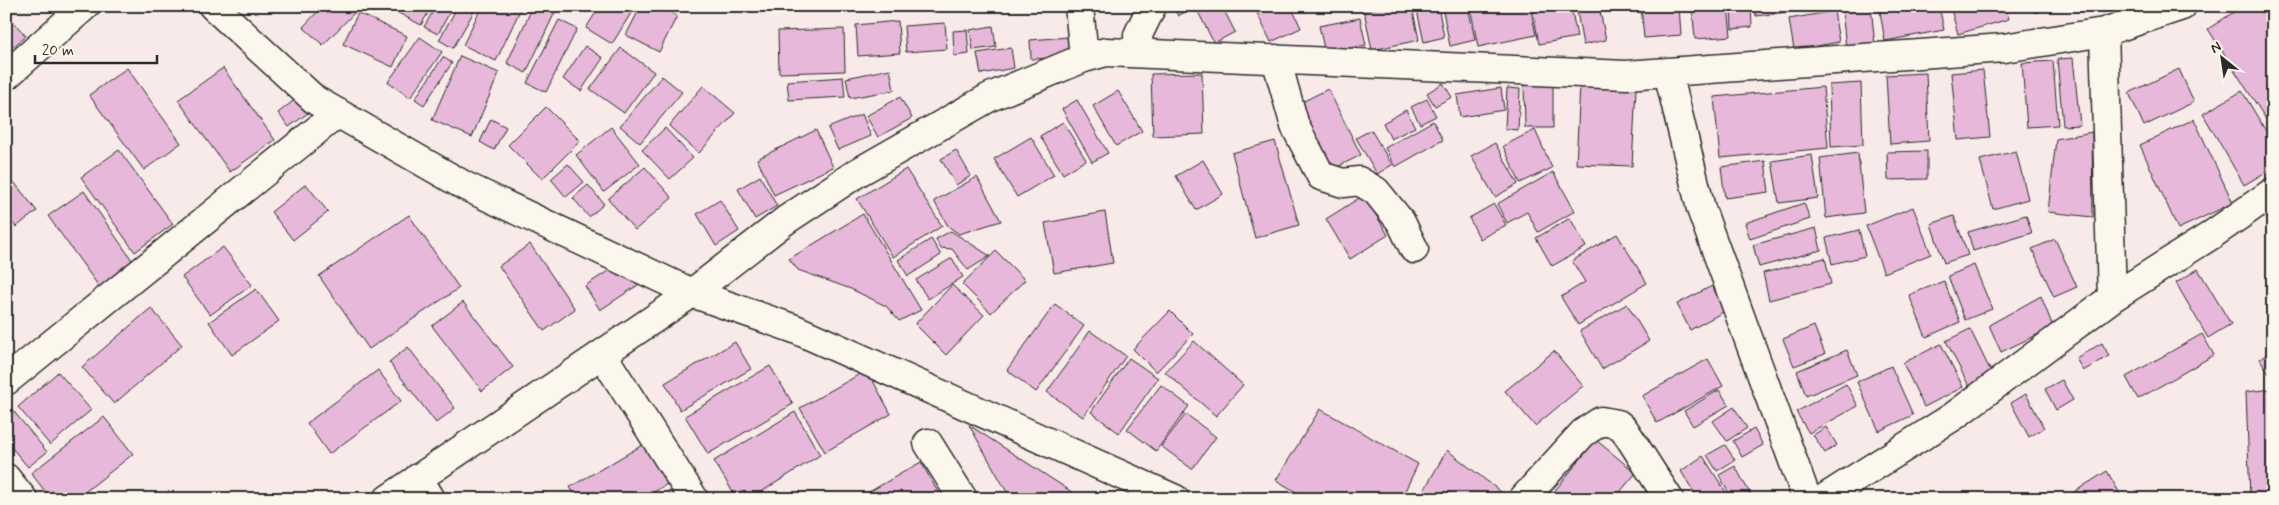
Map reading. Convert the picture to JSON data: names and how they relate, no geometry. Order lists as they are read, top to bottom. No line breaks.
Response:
{"scale_bar":"20 m","north":"top left"}
